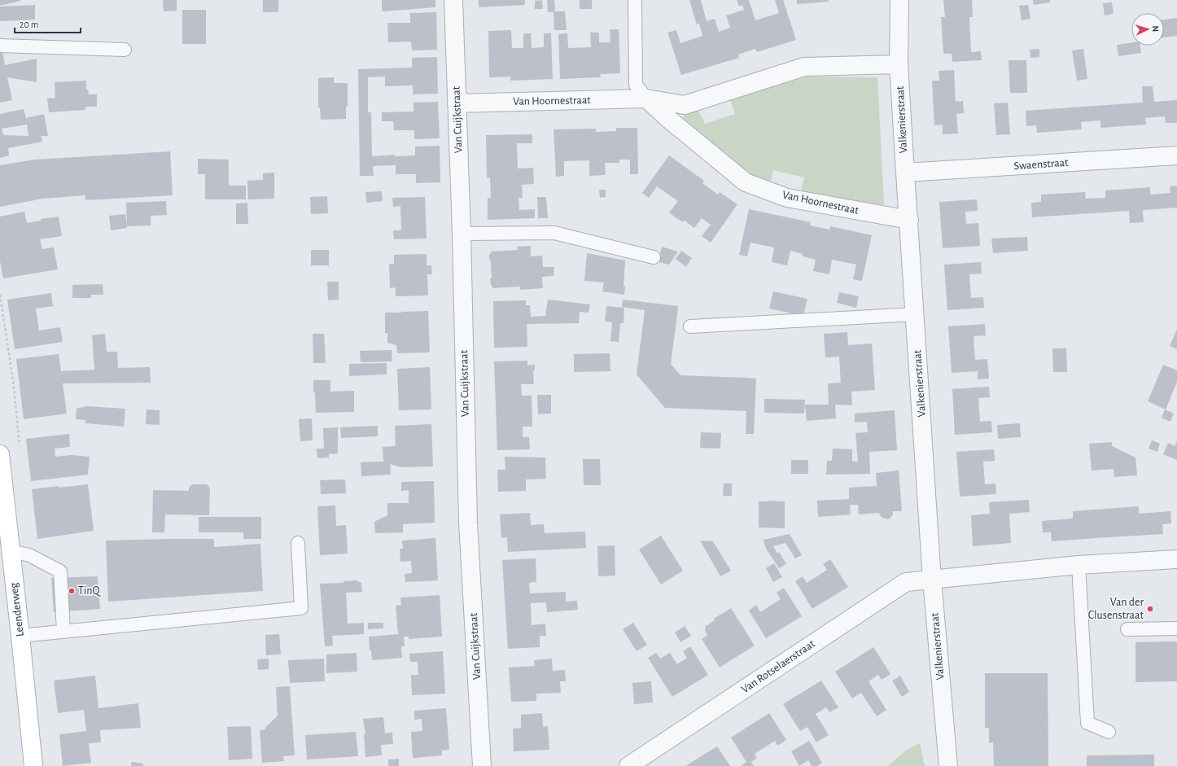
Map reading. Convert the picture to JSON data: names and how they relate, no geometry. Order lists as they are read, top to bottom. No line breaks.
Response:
{"streets":{"street":["Van Hoornestraat","Van Cuijkstraat","Valkenierstraat","Swaenstraat","Leenderweg","Van Rotselaerstraat"]},"crossings":[["Van Hoornestraat","Van Cuijkstraat"],["Van Hoornestraat","Valkenierstraat"],["Valkenierstraat","Swaenstraat"],["Valkenierstraat","Van Rotselaerstraat"]],"places":["TinQ","Van der Clusenstraat"],"scale_bar":"20 m","north":"right"}
